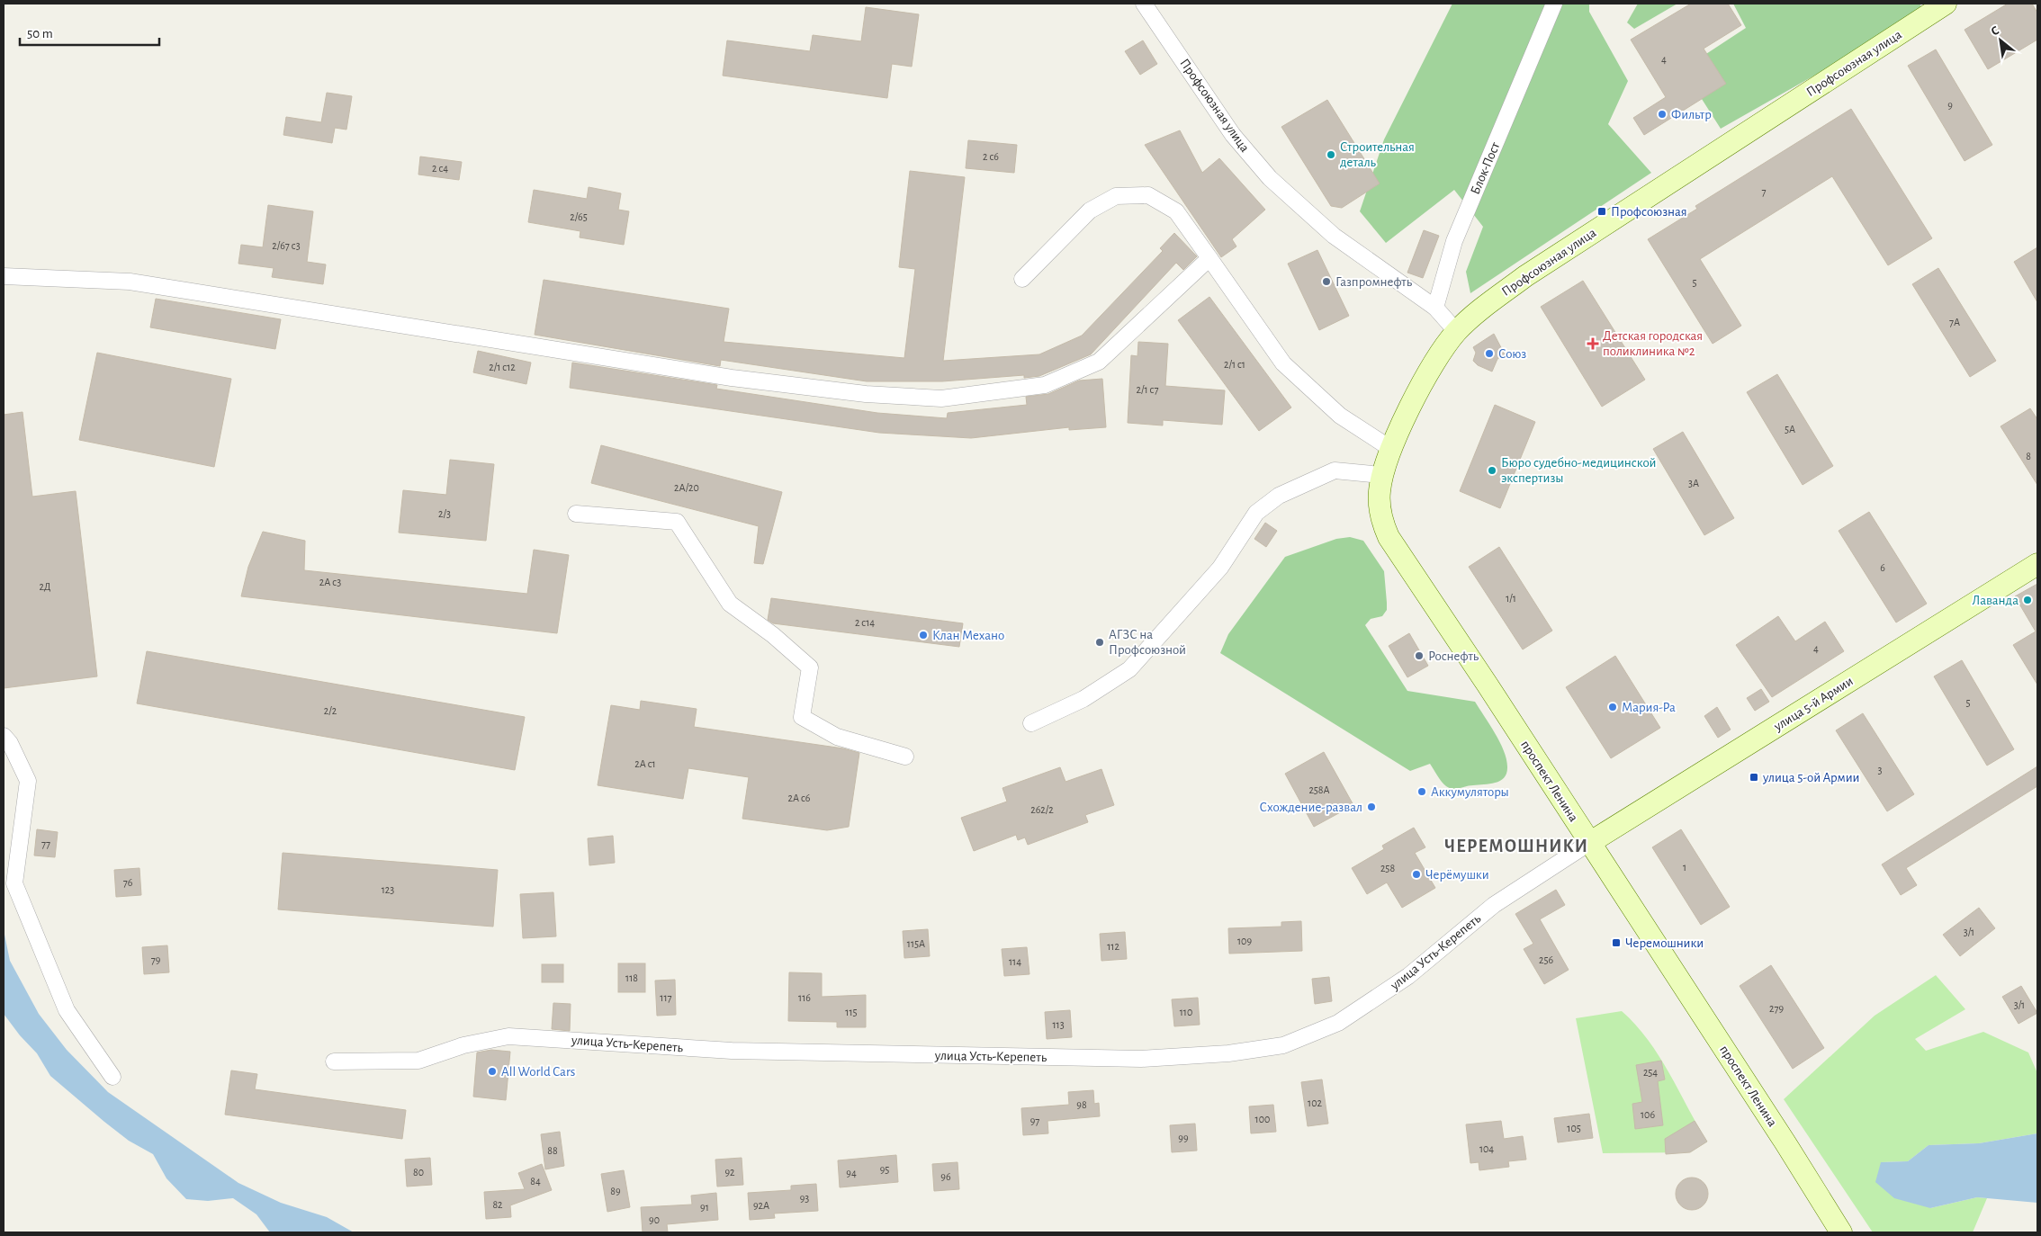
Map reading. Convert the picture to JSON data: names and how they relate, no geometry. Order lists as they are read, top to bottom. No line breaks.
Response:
{"streets":{"main road":["Профсоюзная улица","улица 5-й Армии","проспект Ленина"],"street":["Блок-Пост","улица Усть-Керепеть"]},"crossings":[["Профсоюзная улица","Блок-Пост"],["Профсоюзная улица","проспект Ленина"],["улица 5-й Армии","проспект Ленина"],["улица 5-й Армии","улица Усть-Керепеть"],["проспект Ленина","улица Усть-Керепеть"]],"districts":["ЧЕРЕМОШНИКИ"],"places":{"other":["Фильтр","Строительная деталь","Газпромнефть","Союз","Бюро судебно-медицинской экспертизы","Лаванда","Клан Механо","АГЗС на Профсоюзной","Роснефть","Мария-Ра","Аккумуляторы","Схождение-развал","Черёмушки","All World Cars"],"transit":["Профсоюзная","улица 5-ой Армии","Черемошники"],"health":["Детская городская поликлиника №2"]},"house_numbers":["4","9","2 с6","2 с4","7","2/65","2/67 с3","5","7А","2/1 с1","2/1 с12","2/1 с7","5А","8","3А","2А/20","2/3","6","2А с3","2Д","1/1","2 с14","4","5","2/2","2А с1","3","258А","2А с6","262/2","77","1","258","76","123","3/1","109","115А","112","79","256","114","118","117","116","3/1","279","115","110","113","254","102","98","106","100","97","105","99","104","88","95","80","92","94","96","84","89","93","82","92А","91","90"],"scale_bar":"50 m","north":"top left"}
